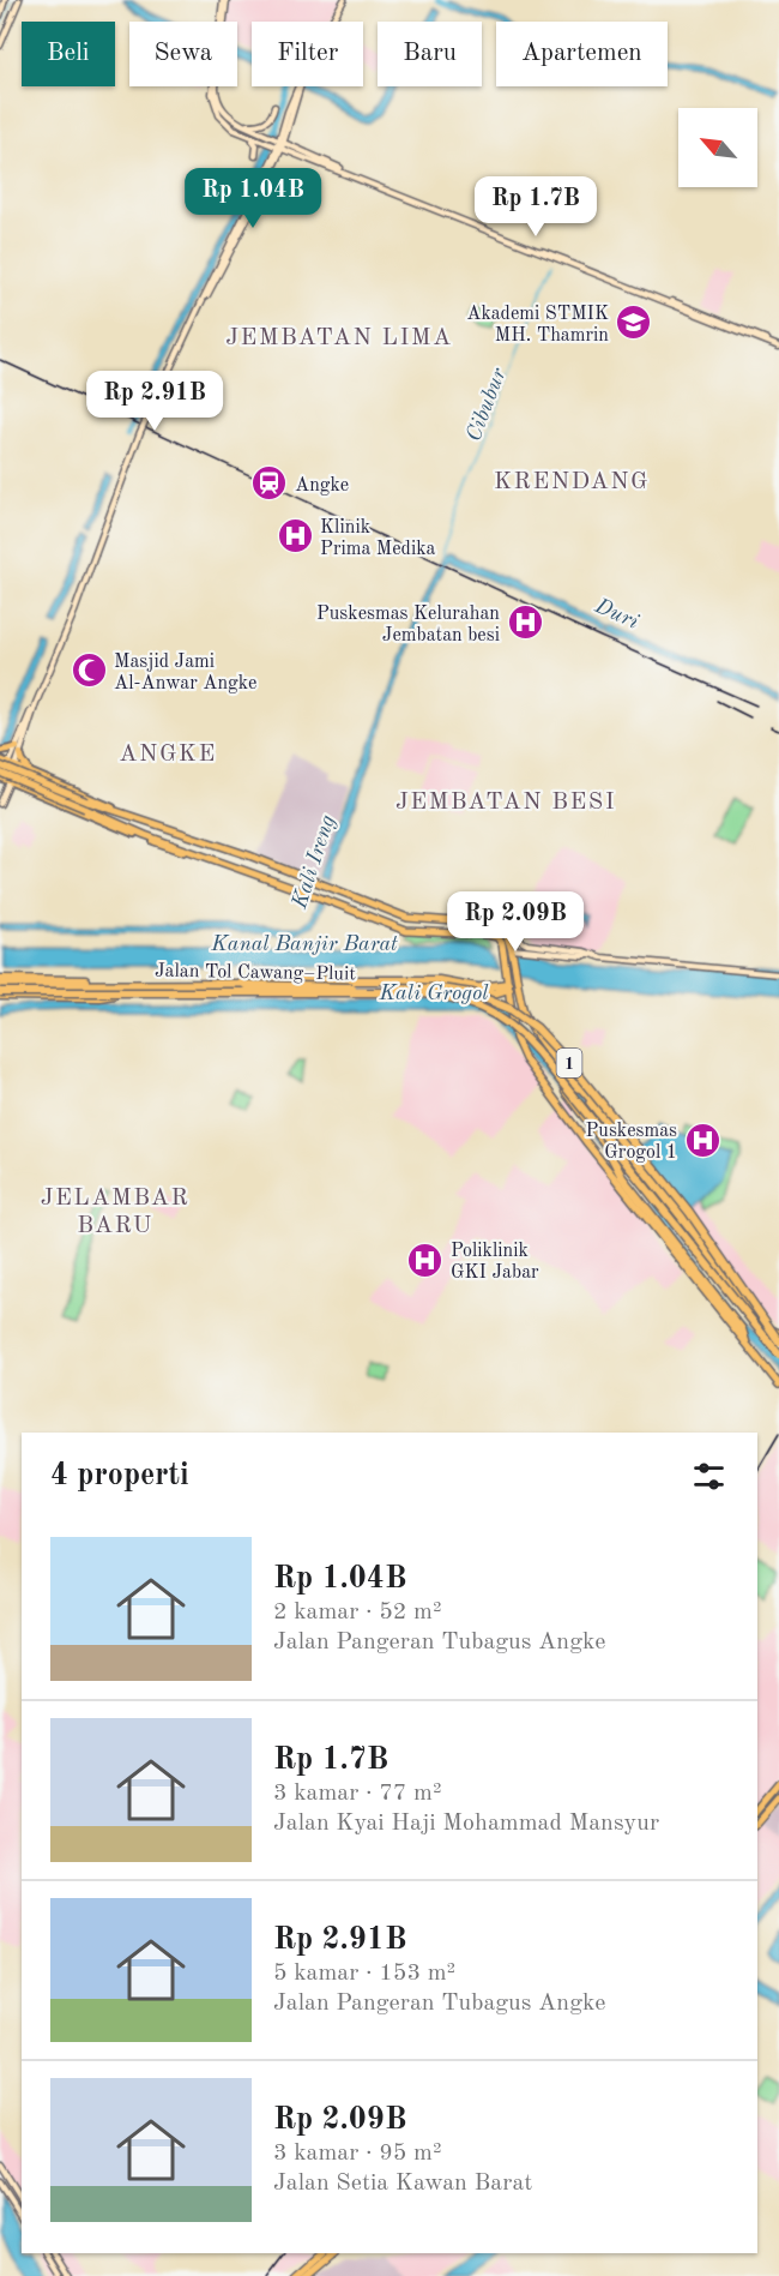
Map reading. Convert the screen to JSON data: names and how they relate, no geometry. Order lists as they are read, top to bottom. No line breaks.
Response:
{"streets":{"highway":["Jalan Tol Cawang–Pluit","1"]},"districts":["JEMBATAN LIMA","KRENDANG","ANGKE","JEMBATAN BESI","JELAMBAR BARU"],"water":["Cibubur","Duri","Kali Ireng","Kanal Banjir Barat","Kali Grogol"],"places":{"school or university":["Akademi STMIK MH. Thamrin"],"station":["Angke"],"hospital":["Klinik Prima Medika","Puskesmas Kelurahan Jembatan besi","Puskesmas Grogol 1","Poliklinik GKI Jabar"],"mosque":["Masjid Jami Al-Anwar Angke"]},"north":"top left","page":{"chip":["Beli","Sewa","Filter","Baru","Apartemen"],"price":["Rp 1.04B","Rp 1.7B","Rp 2.91B","Rp 2.09B"],"heading":"4 properti","list":[{"name":"Rp 1.04B","note":"2 kamar · 52 m² · Jalan Pangeran Tubagus Angke"},{"name":"Rp 1.7B","note":"3 kamar · 77 m² · Jalan Kyai Haji Mohammad Mansyur"},{"name":"Rp 2.91B","note":"5 kamar · 153 m² · Jalan Pangeran Tubagus Angke"},{"name":"Rp 2.09B","note":"3 kamar · 95 m² · Jalan Setia Kawan Barat"}]}}
